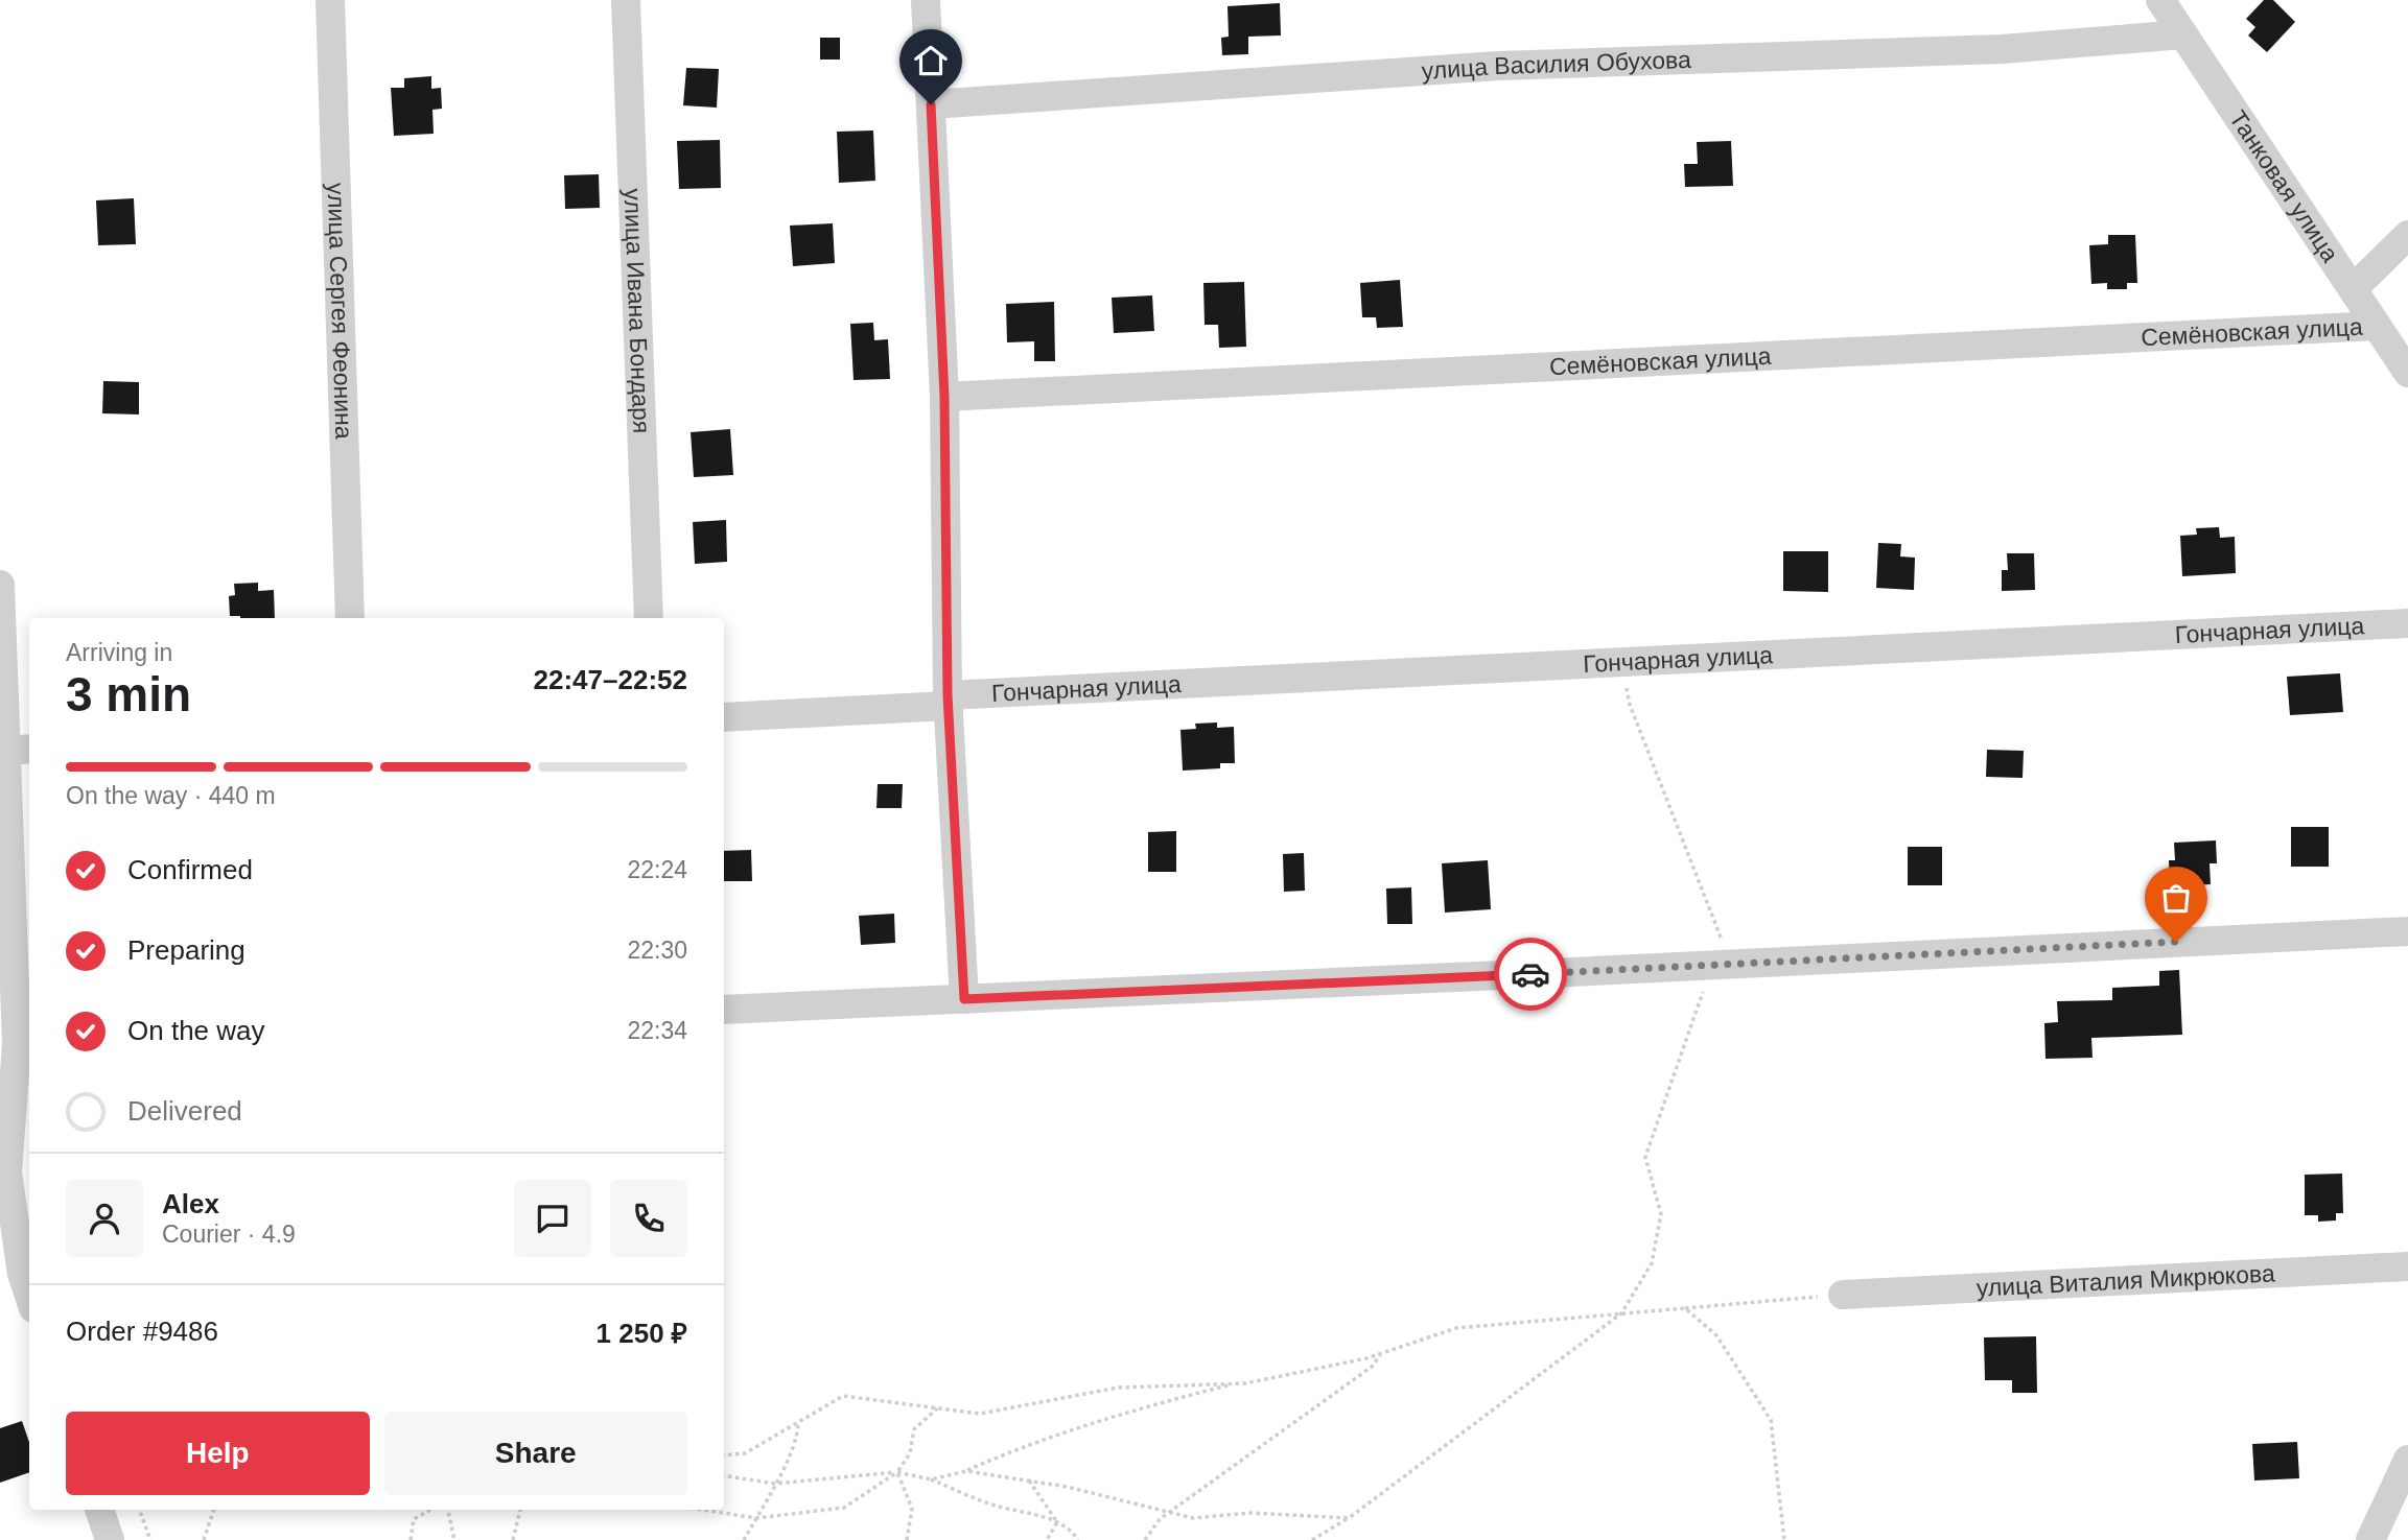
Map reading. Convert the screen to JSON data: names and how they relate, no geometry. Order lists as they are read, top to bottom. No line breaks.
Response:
{"streets":{"street":["улица Василия Обухова","Танковая улица","улица Сергея Феонина","улица Ивана Бондаря","Семёновская улица","Гончарная улица","улица Виталия Микрюкова"]},"crossings":[["улица Василия Обухова","Танковая улица"],["Танковая улица","Семёновская улица"]],"page":{"heading":["3 min","Arriving in","22:47–22:52"],"panel":["Alex","Courier · 4.9","Order #9486","1 250 ₽"],"bar":"On the way · 440 m","list":[["Confirmed","22:24"],["Preparing","22:30"],["On the way","22:34"],"Delivered"],"buttons":["Help","Share"]}}
